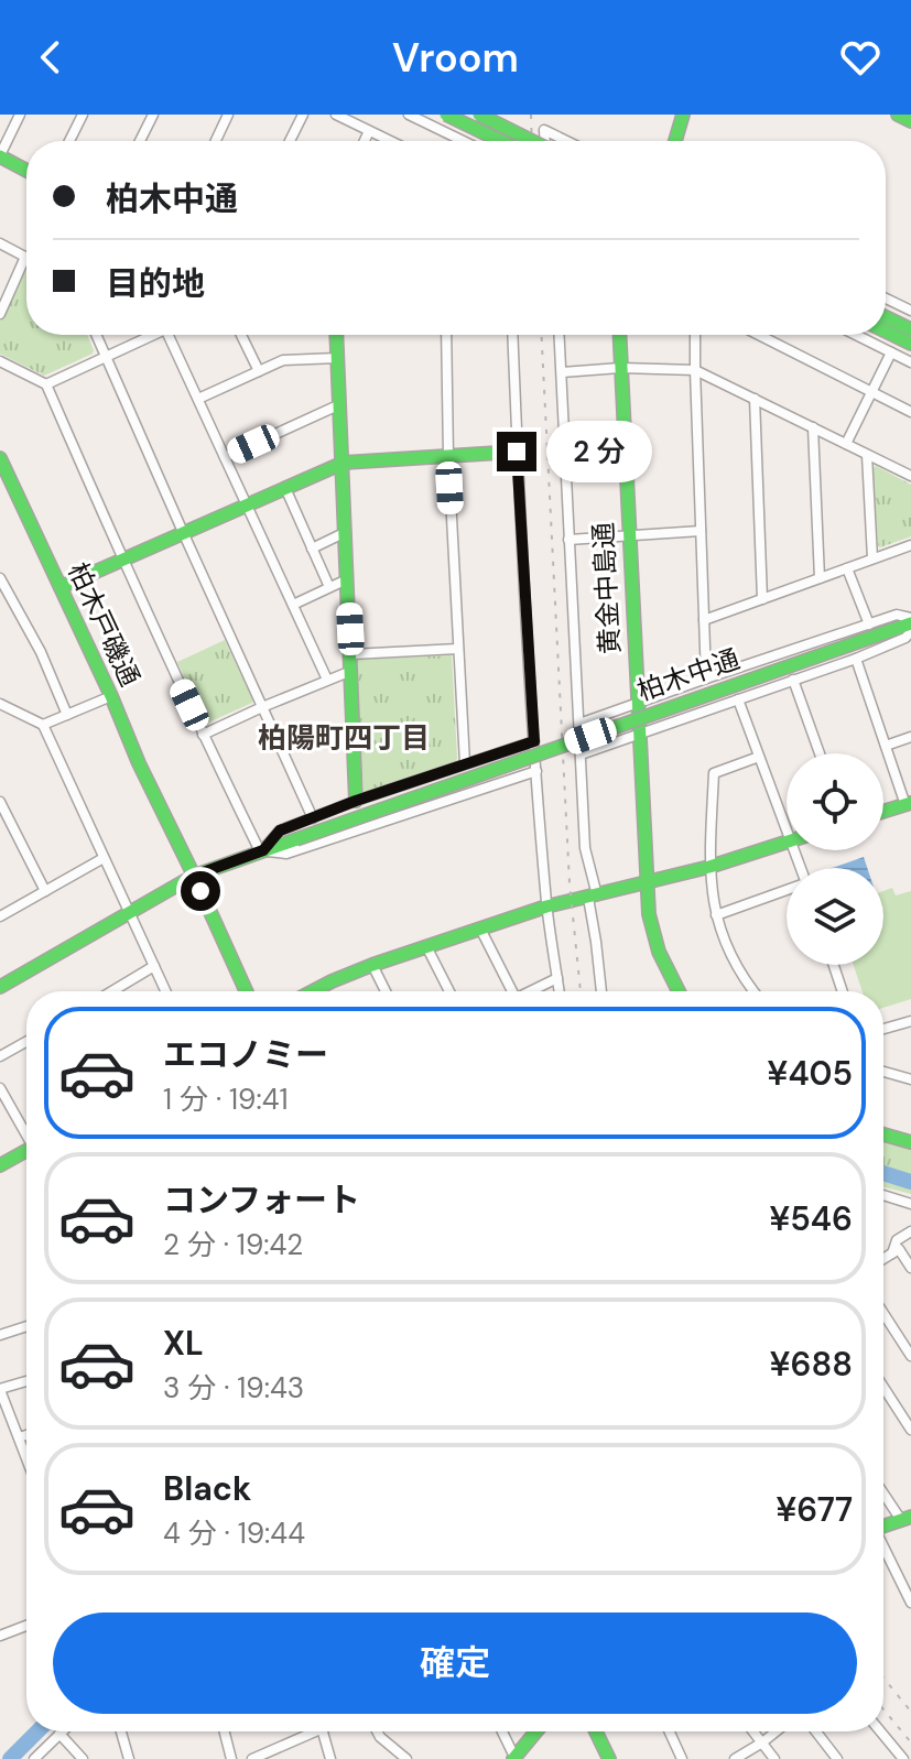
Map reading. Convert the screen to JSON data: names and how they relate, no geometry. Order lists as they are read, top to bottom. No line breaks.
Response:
{"streets":{"main road":["黄金中島通","柏木戸磯通","柏木中通"]},"crossings":[["柏木戸磯通","柏木中通"]],"districts":["柏陽町四丁目"],"page":{"header":"Vroom","banner":["柏木中通","目的地"],"bubble":"2 分","list":[{"name":"エコノミー","note":"1 分 · 19:41","value":"¥405"},{"name":"コンフォート","note":"2 分 · 19:42","value":"¥546"},{"name":"XL","note":"3 分 · 19:43","value":"¥688"},{"name":"Black","note":"4 分 · 19:44","value":"¥677"}],"buttons":"確定"}}
